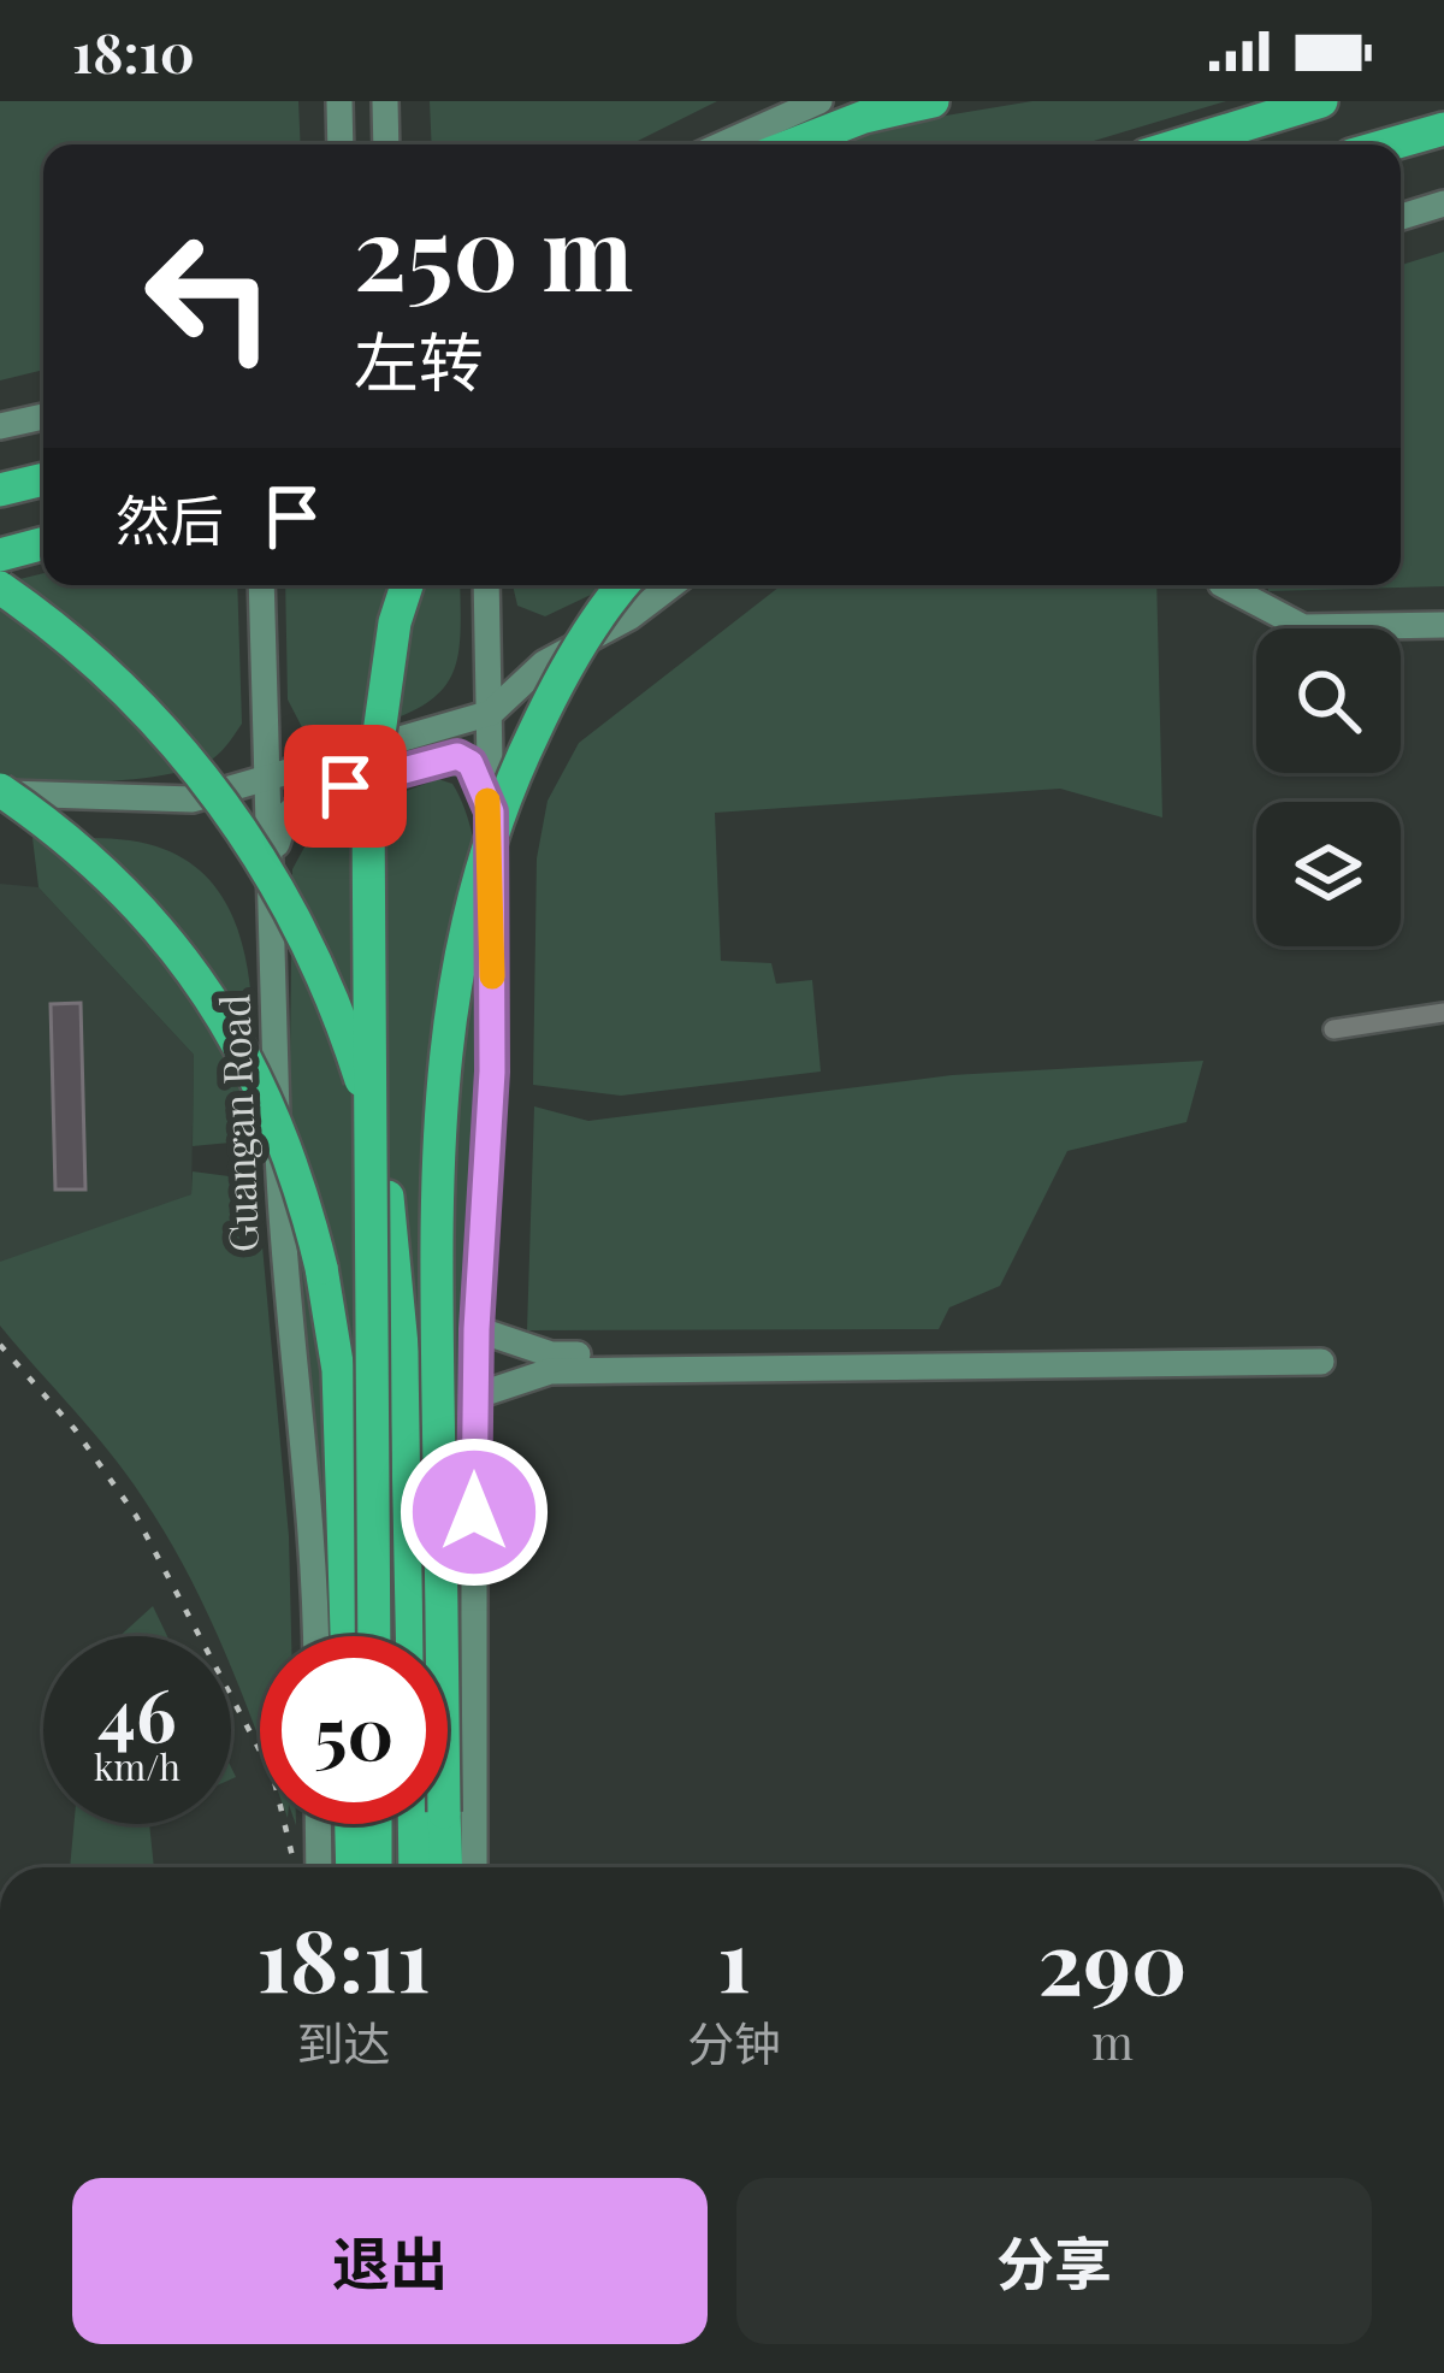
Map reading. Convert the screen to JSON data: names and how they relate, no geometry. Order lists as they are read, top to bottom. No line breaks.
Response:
{"streets":{"main road":["Guangan Road"]},"page":{"status":"18:10","turn":["250 m","左转"],"then":"然后","speed":"46 km/h","limit":"50","eta":["18:11","到达","1","分钟","290","m"],"buttons":["退出","分享"]}}
